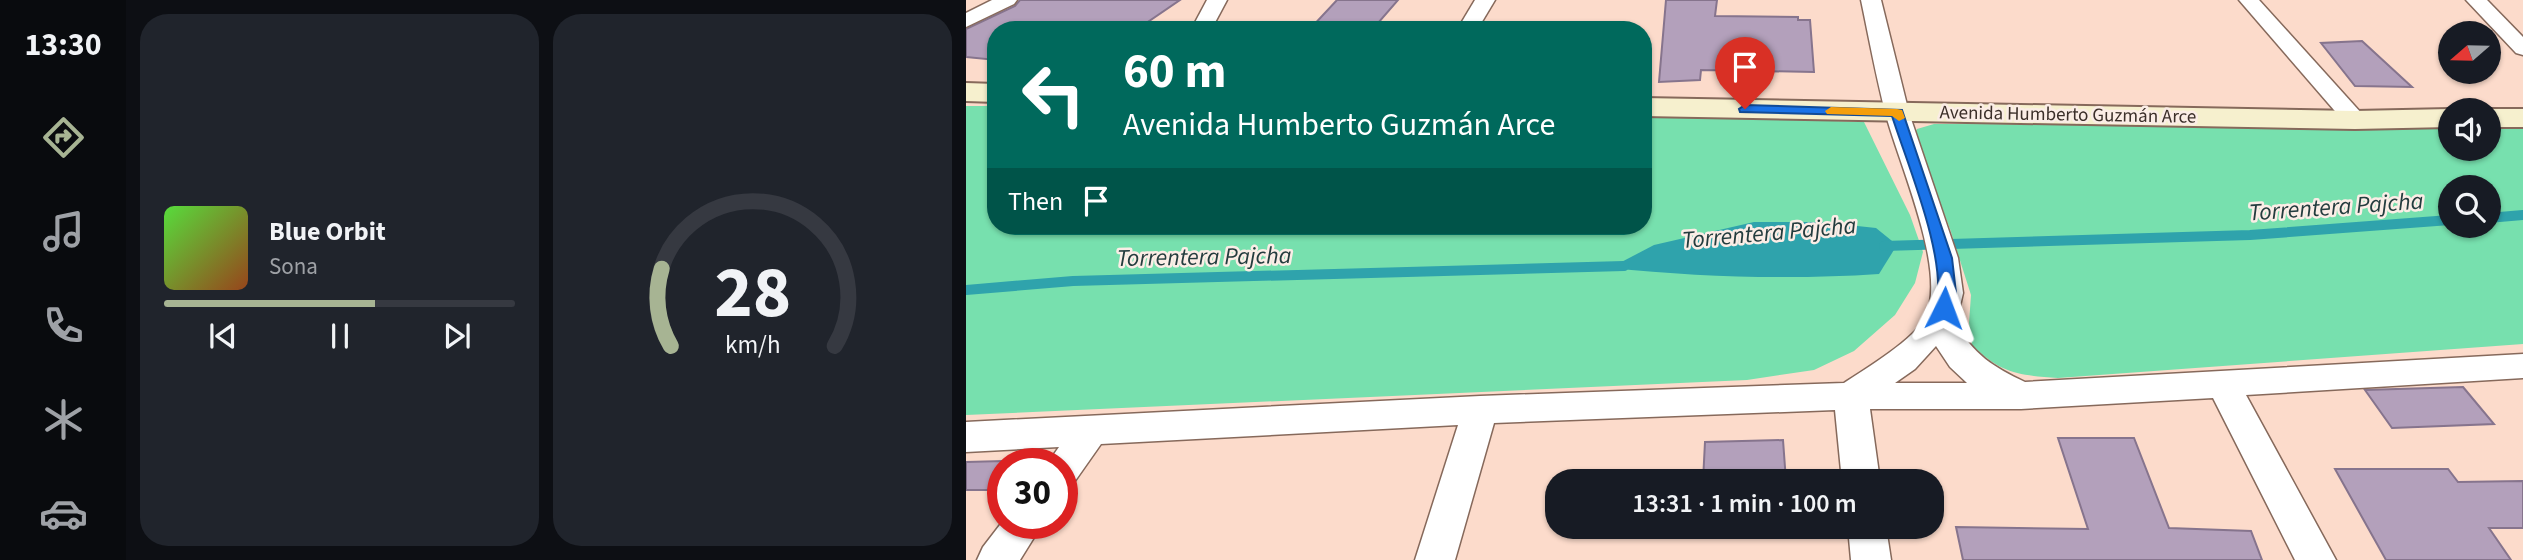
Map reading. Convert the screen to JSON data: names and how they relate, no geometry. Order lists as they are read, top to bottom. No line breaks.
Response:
{"streets":{"main road":["Avenida Humberto Guzmán Arce"]},"water":["Torrentera Pajcha"],"north":"left","page":{"tabs":"13:30","turn":["60 m","Avenida Humberto Guzmán Arce"],"then":"Then","song":["Blue Orbit","Sona"],"limit":"30","trip":"13:31 · 1 min · 100 m","gauge":["28","km/h"]}}
